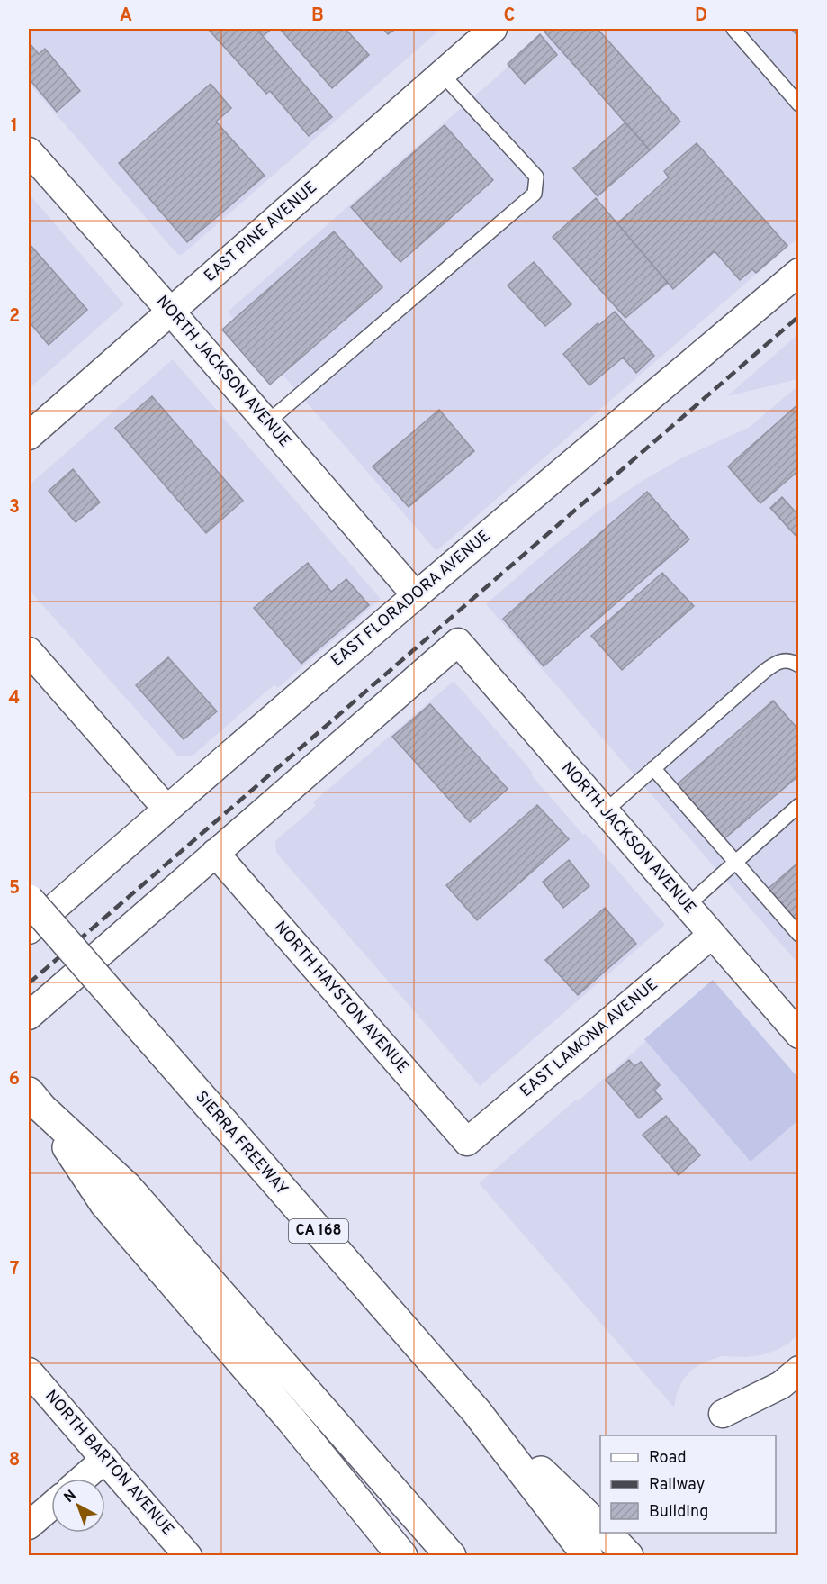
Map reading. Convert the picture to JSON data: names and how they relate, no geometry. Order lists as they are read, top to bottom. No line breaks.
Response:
{"streets":{"highway":["SIERRA FREEWAY","CA 168"],"street":["EAST PINE AVENUE","NORTH JACKSON AVENUE","EAST FLORADORA AVENUE","NORTH HAYSTON AVENUE","EAST LAMONA AVENUE","NORTH BARTON AVENUE"]},"crossings":[["EAST PINE AVENUE","NORTH JACKSON AVENUE"],["NORTH JACKSON AVENUE","EAST FLORADORA AVENUE"],["NORTH JACKSON AVENUE","NORTH HAYSTON AVENUE"],["NORTH JACKSON AVENUE","EAST LAMONA AVENUE"],["NORTH HAYSTON AVENUE","EAST LAMONA AVENUE"]],"legend":["Road","Railway","Building"],"north":"top left","grid":{"columns":["A","B","C","D"],"rows":["1","2","3","4","5","6","7","8"]}}
